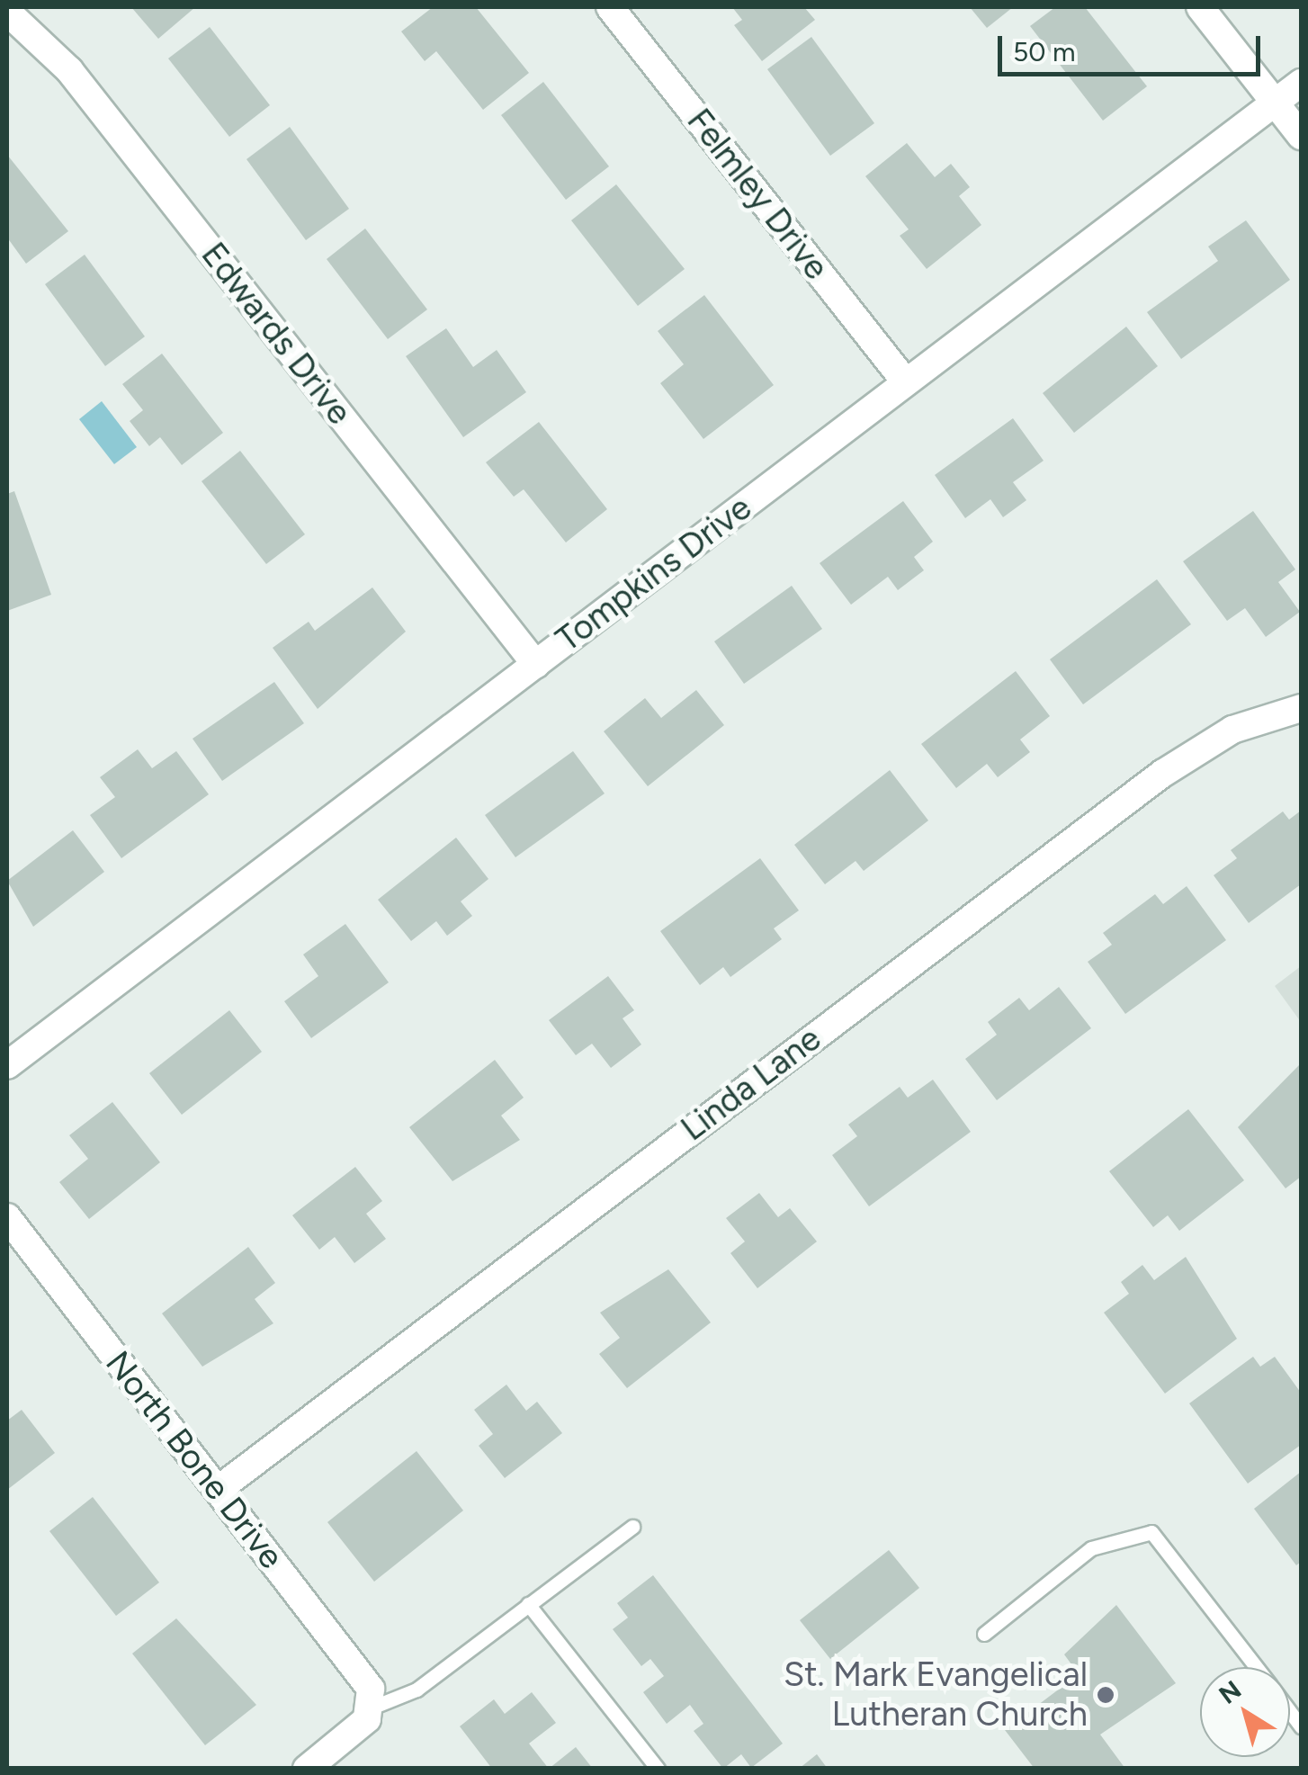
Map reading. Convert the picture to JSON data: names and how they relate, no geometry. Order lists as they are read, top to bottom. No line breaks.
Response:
{"streets":{"street":["Felmley Drive","Edwards Drive","Tompkins Drive","Linda Lane","North Bone Drive"]},"crossings":[["Felmley Drive","Tompkins Drive"],["Edwards Drive","Tompkins Drive"],["Linda Lane","North Bone Drive"]],"places":["St. Mark Evangelical Lutheran Church"],"scale_bar":"50 m","north":"top left"}
